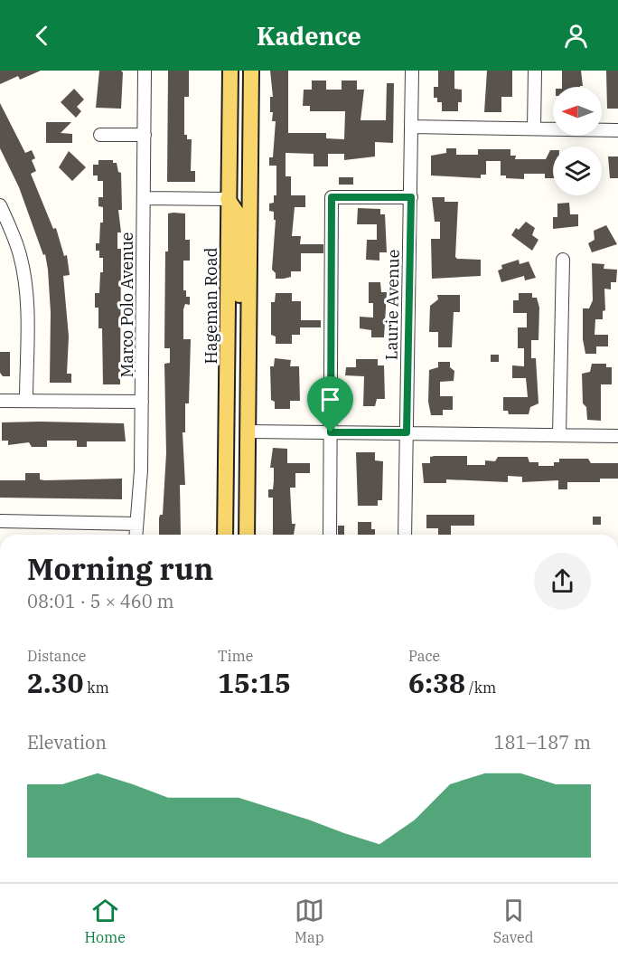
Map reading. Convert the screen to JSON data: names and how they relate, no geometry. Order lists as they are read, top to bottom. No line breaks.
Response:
{"streets":{"main road":["Hageman Road"],"street":["Marco Polo Avenue","Laurie Avenue"]},"north":"left","page":{"header":"Kadence","heading":["Morning run","08:01 · 5 × 460 m"],"stats":[["Distance","2.30 km"],["Time","15:15"],["Pace","6:38 /km"]],"chart":["Elevation","181–187 m"],"tabs":["Home","Map","Saved"]}}
